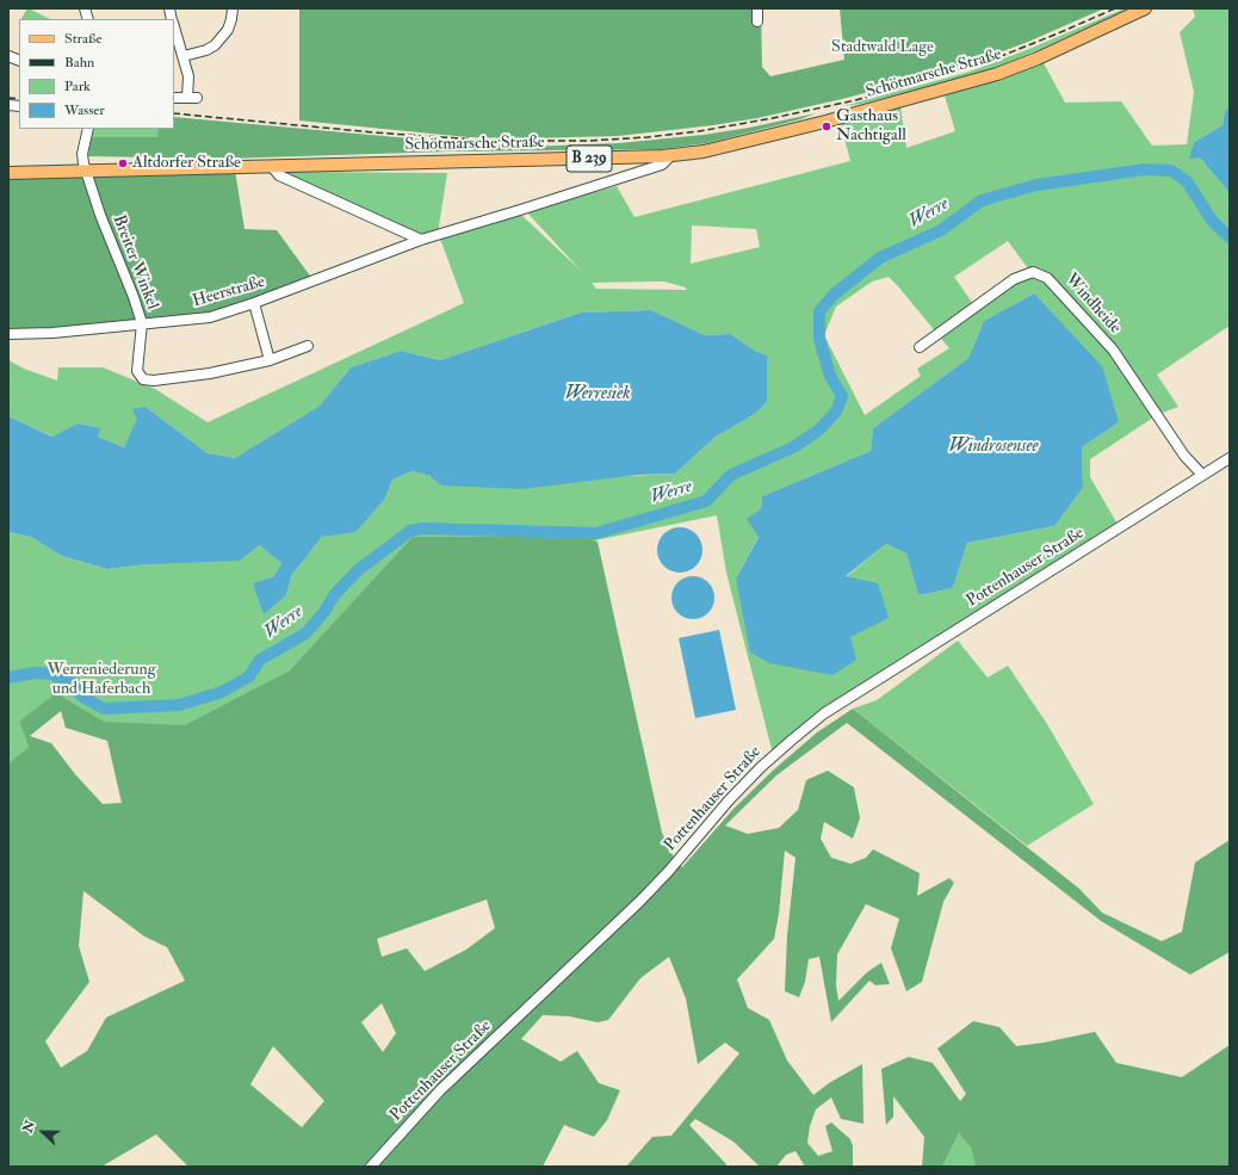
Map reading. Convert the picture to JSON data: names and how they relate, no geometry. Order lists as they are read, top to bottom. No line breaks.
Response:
{"streets":{"main road":["Schötmarsche Straße","B 239"],"street":["Breiter Winkel","Heerstraße","Windheide","Pottenhauser Straße"]},"crossings":[["Schötmarsche Straße","Breiter Winkel"],["Schötmarsche Straße","Heerstraße"],["Breiter Winkel","Heerstraße"],["Windheide","Pottenhauser Straße"]],"water":["Werre","Werresiek","Windrosensee"],"parks":["Stadtwald Lage","Werreniederung und Haferbach"],"places":["Gasthaus Nachtigall","Altdorfer Straße"],"legend":["Straße","Bahn","Park","Wasser"],"north":"left"}
